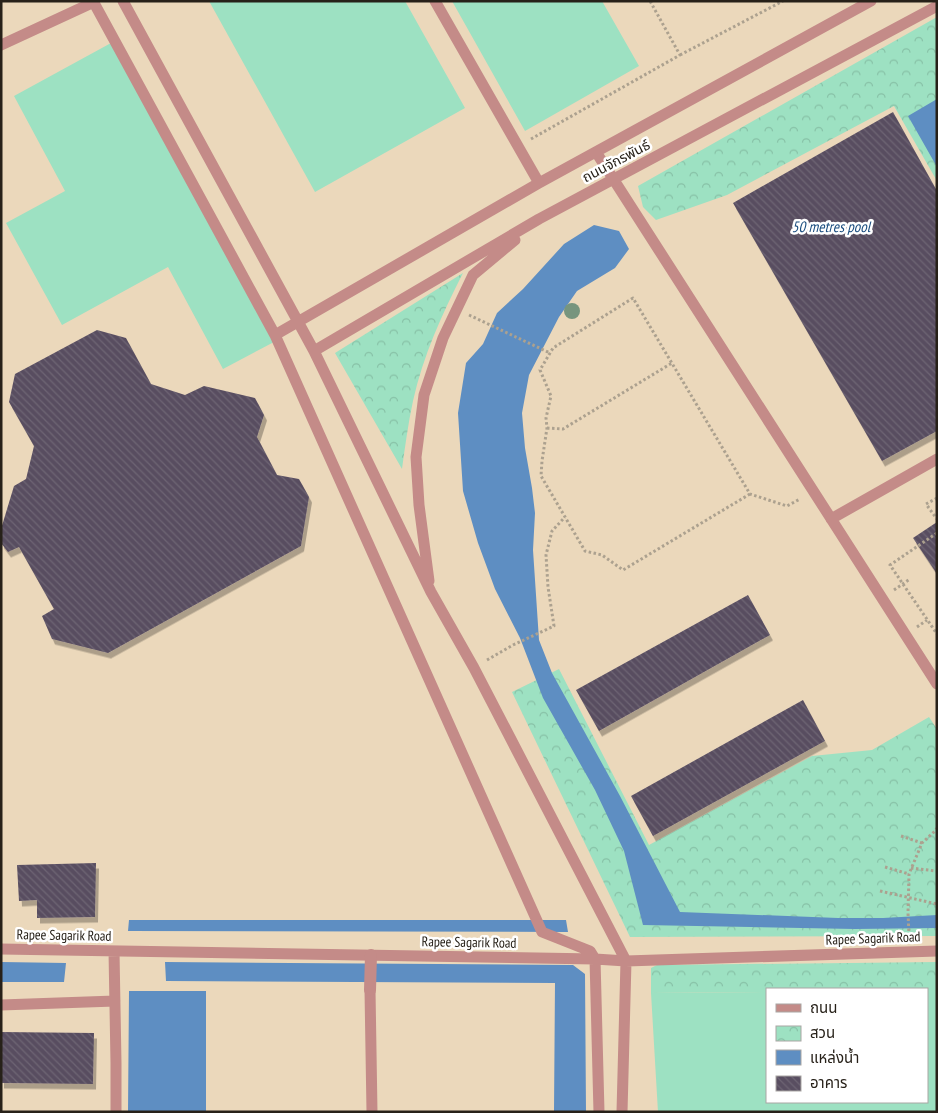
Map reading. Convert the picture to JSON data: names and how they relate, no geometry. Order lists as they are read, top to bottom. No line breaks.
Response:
{"streets":{"lane":["ถนนจักรพันธ์","Rapee Sagarik Road"]},"water":["50 metres pool"],"legend":["ถนน","สวน","แหล่งน้ำ","อาคาร"]}
